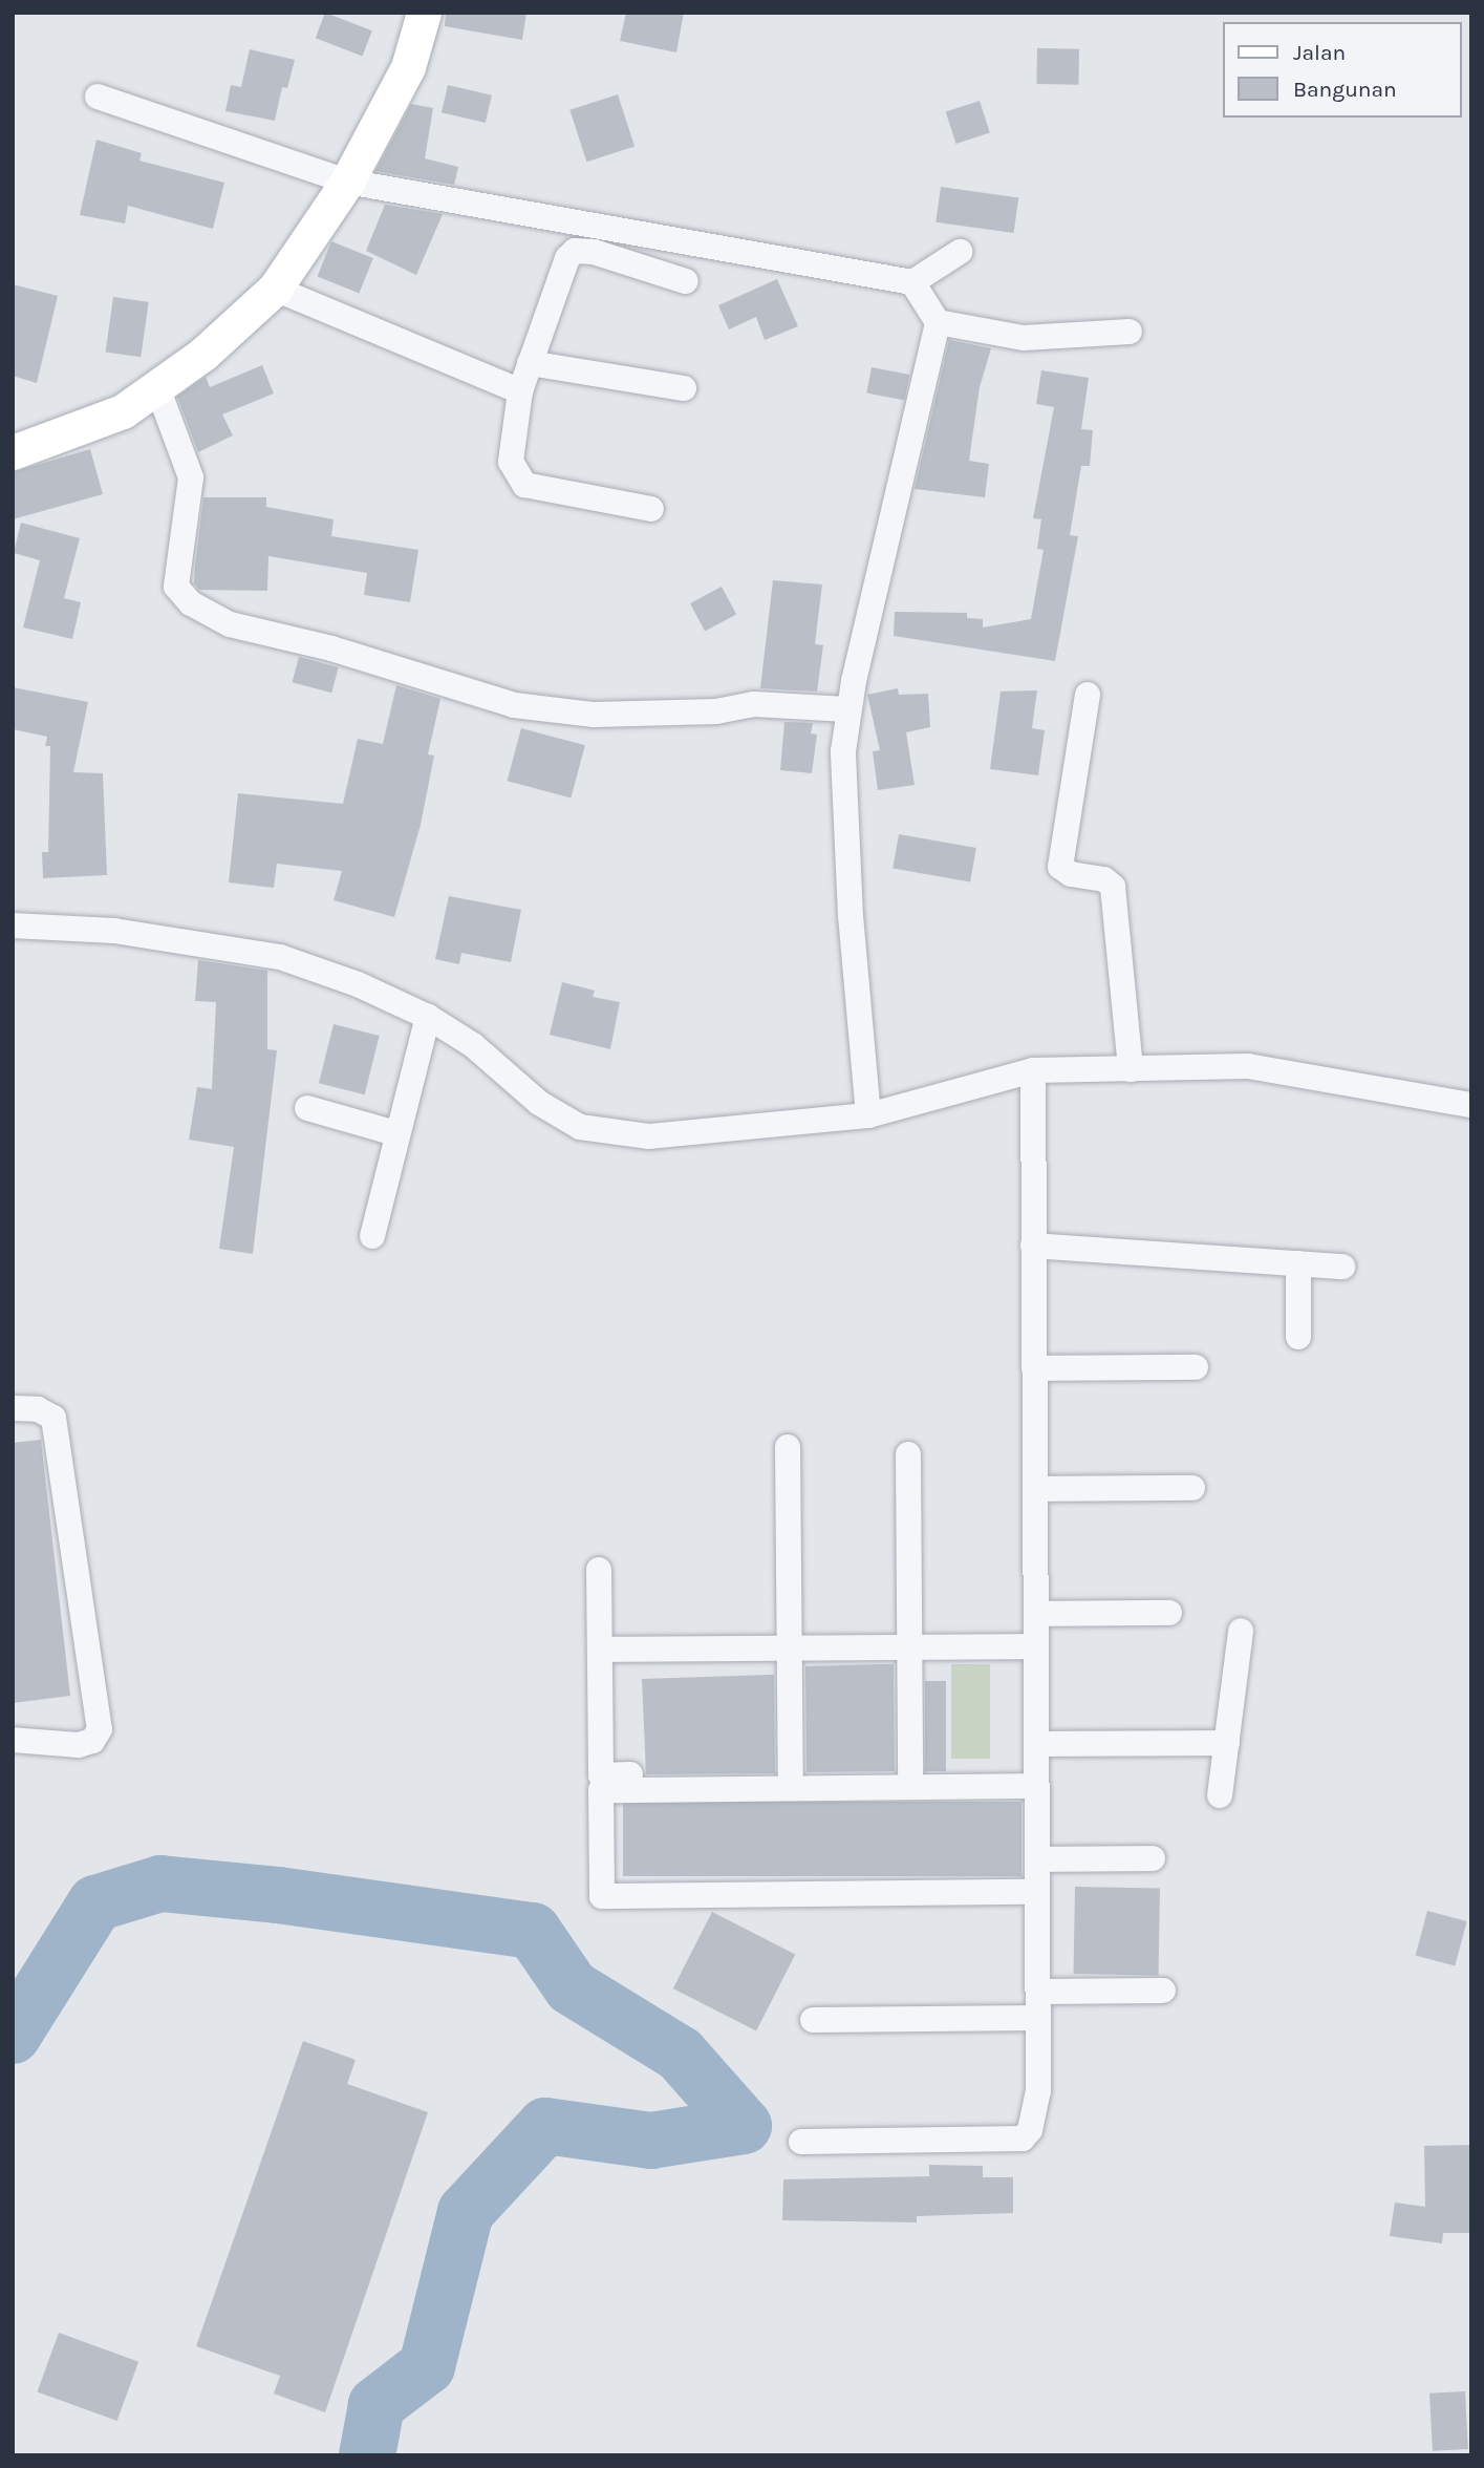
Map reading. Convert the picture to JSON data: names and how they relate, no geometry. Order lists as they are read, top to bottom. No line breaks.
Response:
{"legend":["Jalan","Bangunan"]}
